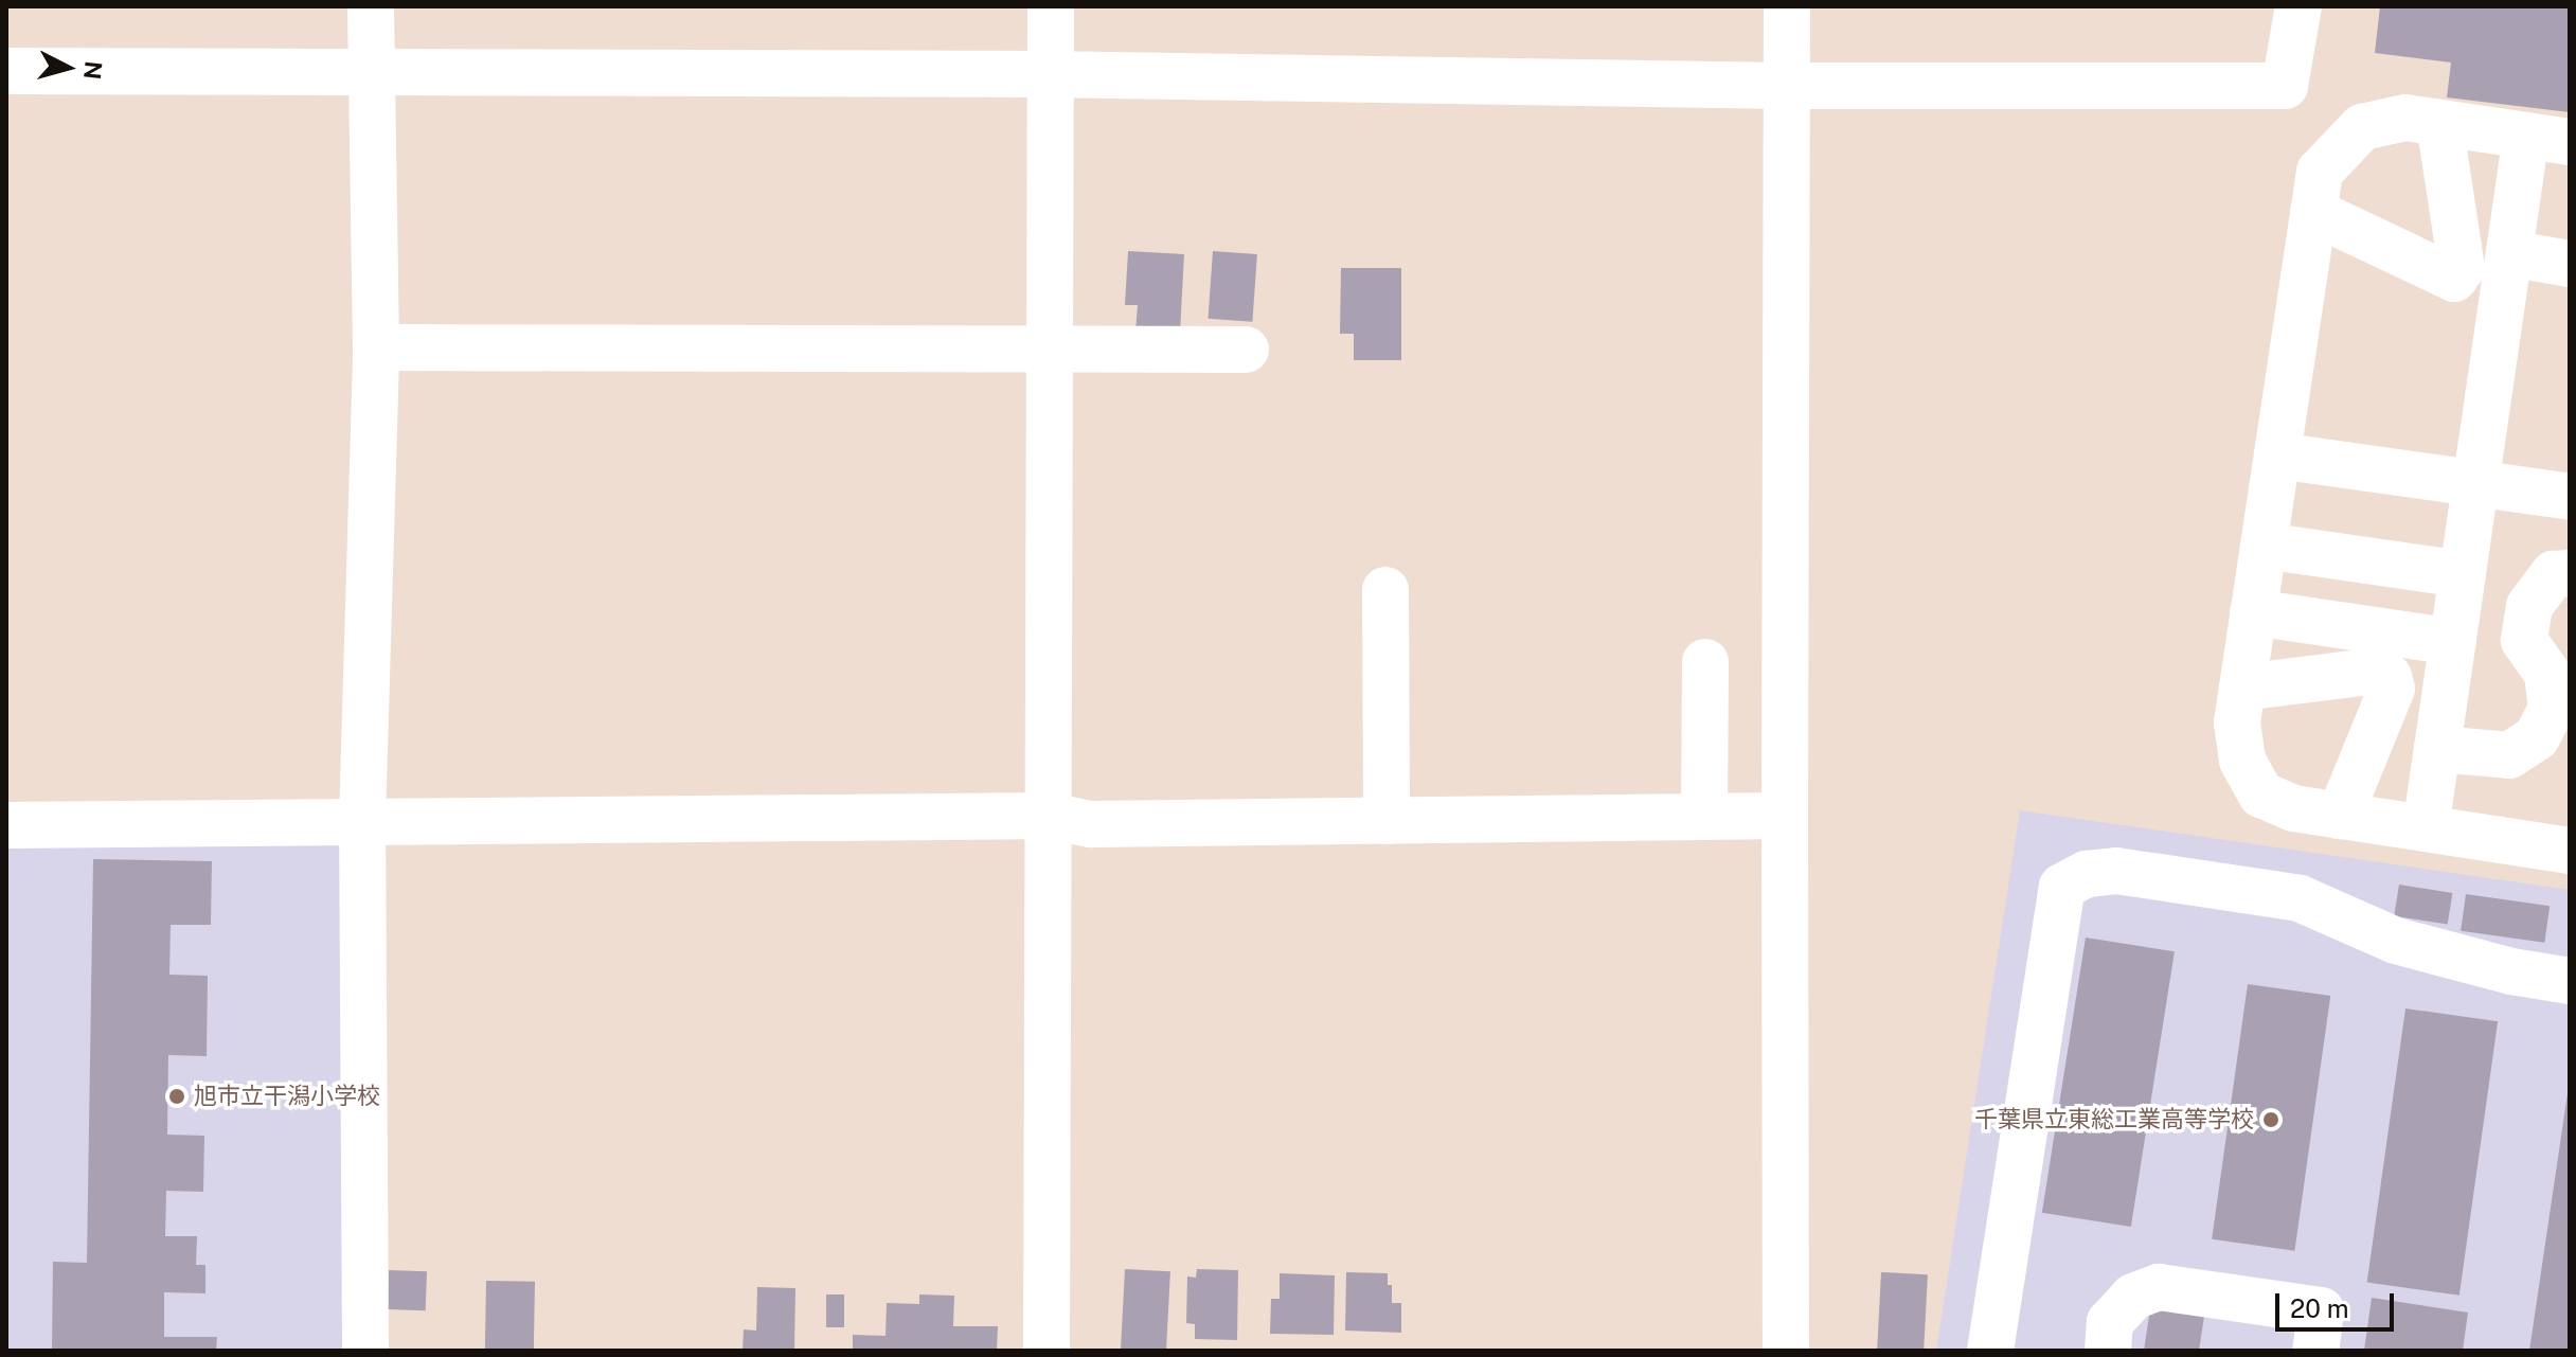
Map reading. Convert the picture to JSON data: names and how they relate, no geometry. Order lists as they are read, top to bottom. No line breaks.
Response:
{"places":["旭市立干潟小学校","千葉県立東総工業高等学校"],"scale_bar":"20 m","north":"right"}
